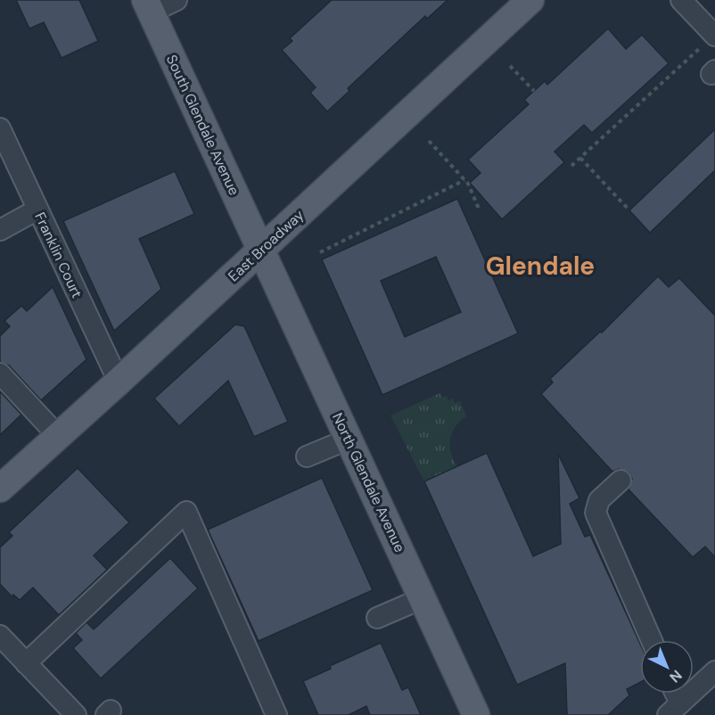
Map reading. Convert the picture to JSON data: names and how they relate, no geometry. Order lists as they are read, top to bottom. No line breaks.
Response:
{"streets":{"main road":["South Glendale Avenue","East Broadway","North Glendale Avenue"],"street":["Franklin Court"]},"crossings":[["South Glendale Avenue","East Broadway"],["South Glendale Avenue","North Glendale Avenue"],["East Broadway","Franklin Court"],["East Broadway","North Glendale Avenue"]],"districts":["Glendale"],"north":"bottom right"}
